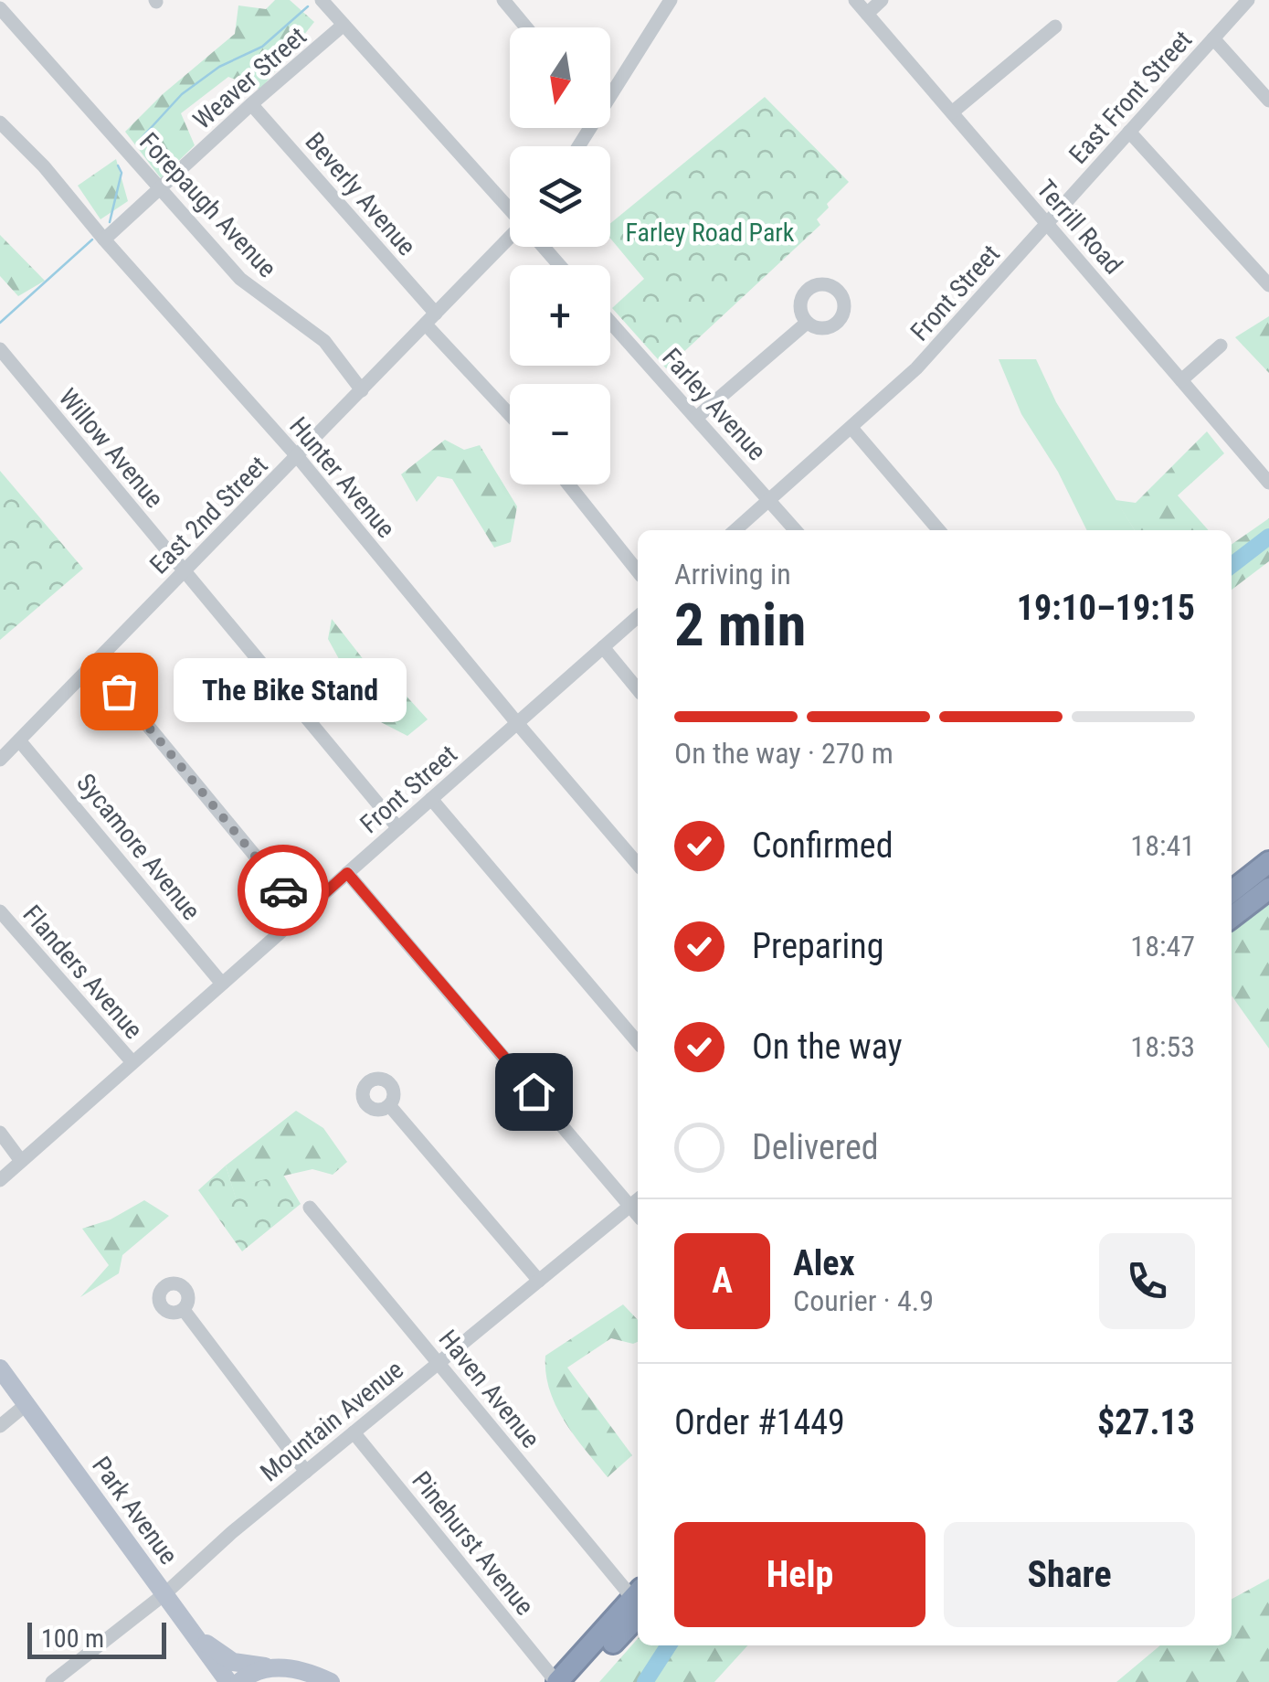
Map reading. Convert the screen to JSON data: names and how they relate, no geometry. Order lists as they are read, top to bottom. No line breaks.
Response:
{"streets":{"main road":["Park Avenue"],"street":["Weaver Street","East Front Street","Beverly Avenue","Forepaugh Avenue","Terrill Road","Front Street","Farley Avenue","Willow Avenue","Hunter Avenue","East 2nd Street","Sycamore Avenue","Flanders Avenue","Haven Avenue","Mountain Avenue","Pinehurst Avenue"]},"crossings":[["Weaver Street","Beverly Avenue"],["Weaver Street","Forepaugh Avenue"],["Weaver Street","Hunter Avenue"],["East Front Street","Terrill Road"],["East Front Street","Front Street"],["Beverly Avenue","East 2nd Street"],["Forepaugh Avenue","East 2nd Street"],["Terrill Road","Front Street"],["Front Street","Farley Avenue"],["Front Street","Willow Avenue"],["Front Street","Hunter Avenue"],["Front Street","Sycamore Avenue"],["Front Street","Flanders Avenue"],["Willow Avenue","East 2nd Street"],["Hunter Avenue","East 2nd Street"],["East 2nd Street","Sycamore Avenue"],["Haven Avenue","Mountain Avenue"],["Mountain Avenue","Park Avenue"],["Mountain Avenue","Pinehurst Avenue"]],"parks":["Farley Road Park"],"places":["The Bike Stand"],"scale_bar":"100 m","north":"bottom","page":{"map_buttons":["+","−"],"heading":["2 min","Arriving in","19:10–19:15"],"panel":["Alex","Courier · 4.9","Order #1449","$27.13"],"bubble":"The Bike Stand","bar":"On the way · 270 m","list":[["Confirmed","18:41"],["Preparing","18:47"],["On the way","18:53"],"Delivered"],"round":"A","buttons":["Help","Share"],"scale":"100 m"}}
